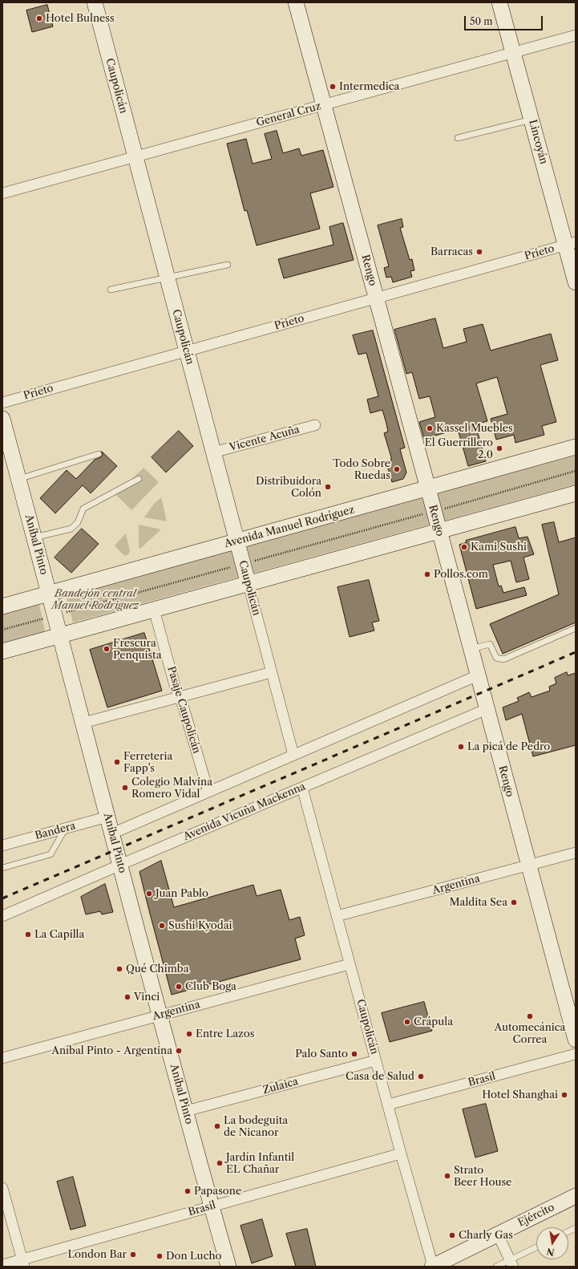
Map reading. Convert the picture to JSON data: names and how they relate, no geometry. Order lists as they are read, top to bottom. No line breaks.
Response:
{"streets":{"main road":["Caupolicán","Lincoyán","Rengo","Avenida Manuel Rodríguez","Aníbal Pinto","Ejército"],"street":["General Cruz","Prieto","Vicente Acuña","Pasaje Caupolicán","Avenida Vicuña Mackenna","Bandera","Argentina","Brasil","Zulaica"]},"crossings":[["Caupolicán","General Cruz"],["Caupolicán","Prieto"],["Caupolicán","Vicente Acuña"],["Caupolicán","Avenida Manuel Rodríguez"],["Caupolicán","Avenida Vicuña Mackenna"],["Caupolicán","Argentina"],["Caupolicán","Brasil"],["Caupolicán","Zulaica"],["Caupolicán","Ejército"],["General Cruz","Lincoyán"],["General Cruz","Rengo"],["Lincoyán","Prieto"],["Prieto","Rengo"],["Rengo","Avenida Manuel Rodríguez"],["Rengo","Avenida Vicuña Mackenna"],["Rengo","Argentina"],["Avenida Manuel Rodríguez","Aníbal Pinto"],["Aníbal Pinto","Avenida Vicuña Mackenna"],["Aníbal Pinto","Bandera"],["Aníbal Pinto","Argentina"],["Aníbal Pinto","Brasil"],["Aníbal Pinto","Zulaica"]],"parks":["Bandejón central Manuel Rodriguez"],"places":["Hotel Bulness","Intermedica","Barracas","Kassel Muebles","El Guerrillero 2.0","Todo Sobre Ruedas","Distribuidora Colón","Kami Sushi","Pollos.com","Frescura Penquista","La picá de Pedro","Ferreteria Fapp's","Colegio Malvina Romero Vidal","Juan Pablo","Maldita Sea","Sushi Kyodai","La Capilla","Qué Chimba","Club Boga","Vinci","Automecánica Correa","Crápula","Entre Lazos","Aníbal Pinto - Argentina","Palo Santo","Casa de Salud","Hotel Shanghai","La bodeguita de Nicanor","Jardín Infantil EL Chañar","Strato Beer House","Papasone","Charly Gas","London Bar","Don Lucho"],"scale_bar":"50 m","north":"bottom"}
